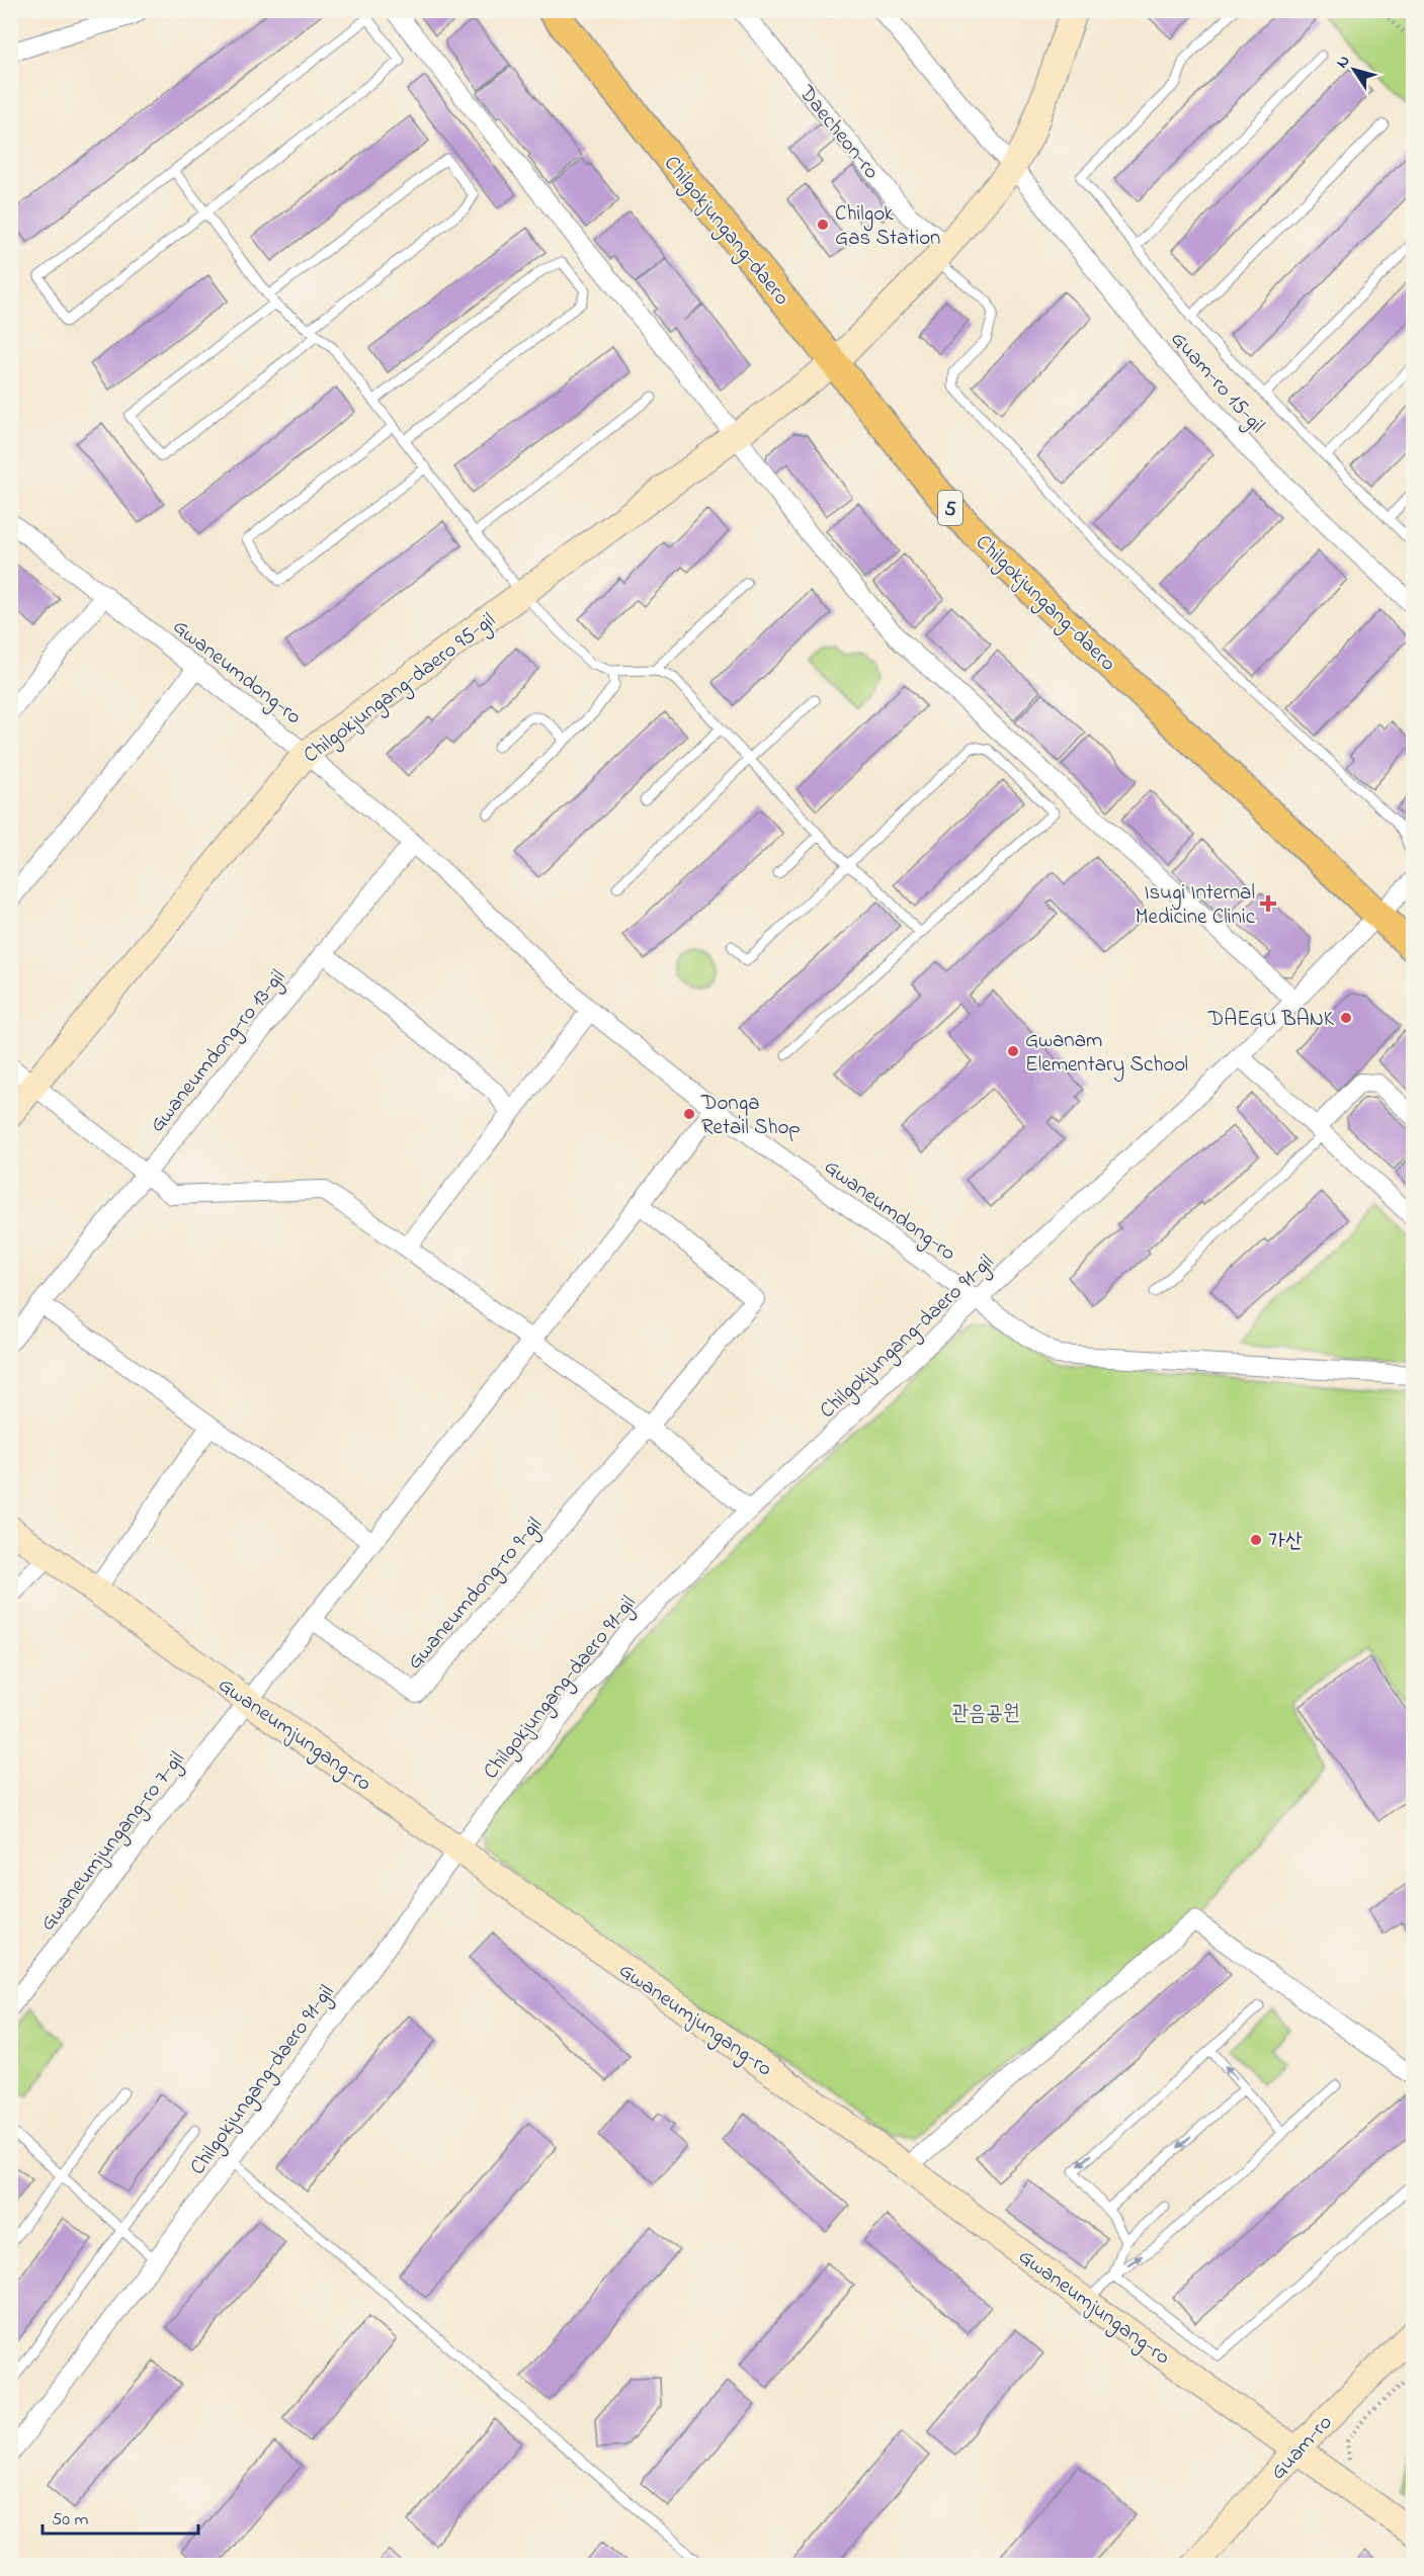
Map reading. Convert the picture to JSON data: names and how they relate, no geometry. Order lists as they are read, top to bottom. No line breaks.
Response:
{"streets":{"main road":["Chilgokjungang-daero","5","Chilgokjungang-daero 95-gil","Gwaneumjungang-ro","Guam-ro"],"street":["Daecheon-ro","Guam-ro 15-gil","Gwaneumdong-ro","Gwaneumdong-ro 13-gil","Chilgokjungang-daero 91-gil","Gwaneumdong-ro 9-gil","Gwaneumjungang-ro 7-gil"]},"crossings":[["Chilgokjungang-daero","Chilgokjungang-daero 95-gil"],["Chilgokjungang-daero","Chilgokjungang-daero 91-gil"],["Gwaneumdong-ro","Chilgokjungang-daero 95-gil"],["Gwaneumdong-ro","Gwaneumdong-ro 13-gil"],["Gwaneumdong-ro","Chilgokjungang-daero 91-gil"],["Chilgokjungang-daero 91-gil","Gwaneumjungang-ro"],["Gwaneumjungang-ro","Gwaneumjungang-ro 7-gil"],["Gwaneumjungang-ro","Guam-ro"]],"parks":["관음공원"],"places":{"other":["Chilgok Gas Station","DAEGU BANK","Gwanam Elementary School","Donga Retail Shop","가산"],"health":["Isugi Internal Medicine Clinic"]},"scale_bar":"50 m","north":"top left"}
